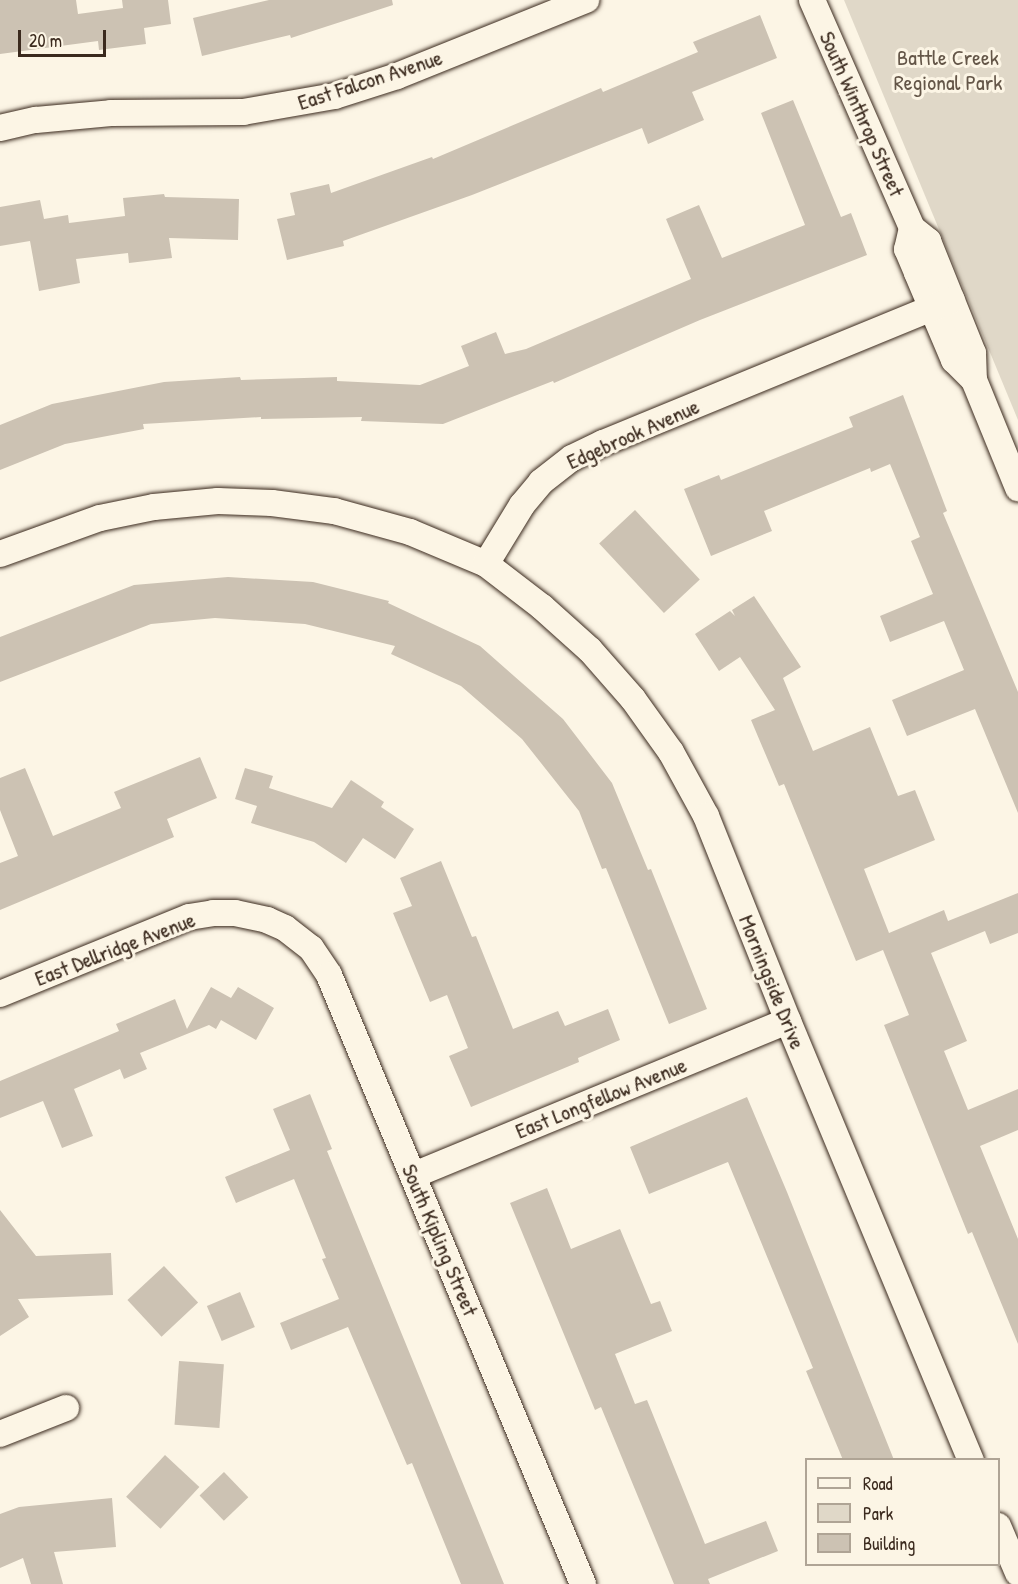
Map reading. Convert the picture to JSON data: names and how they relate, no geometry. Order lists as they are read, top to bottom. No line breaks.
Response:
{"streets":{"street":["East Falcon Avenue","South Winthrop Street","Edgebrook Avenue","East Dellridge Avenue","Morningside Drive","East Longfellow Avenue","South Kipling Street"]},"crossings":[["South Winthrop Street","Edgebrook Avenue"],["Edgebrook Avenue","Morningside Drive"],["East Dellridge Avenue","South Kipling Street"],["Morningside Drive","East Longfellow Avenue"],["East Longfellow Avenue","South Kipling Street"]],"parks":["Battle Creek Regional Park"],"legend":["Road","Park","Building"],"scale_bar":"20 m"}
